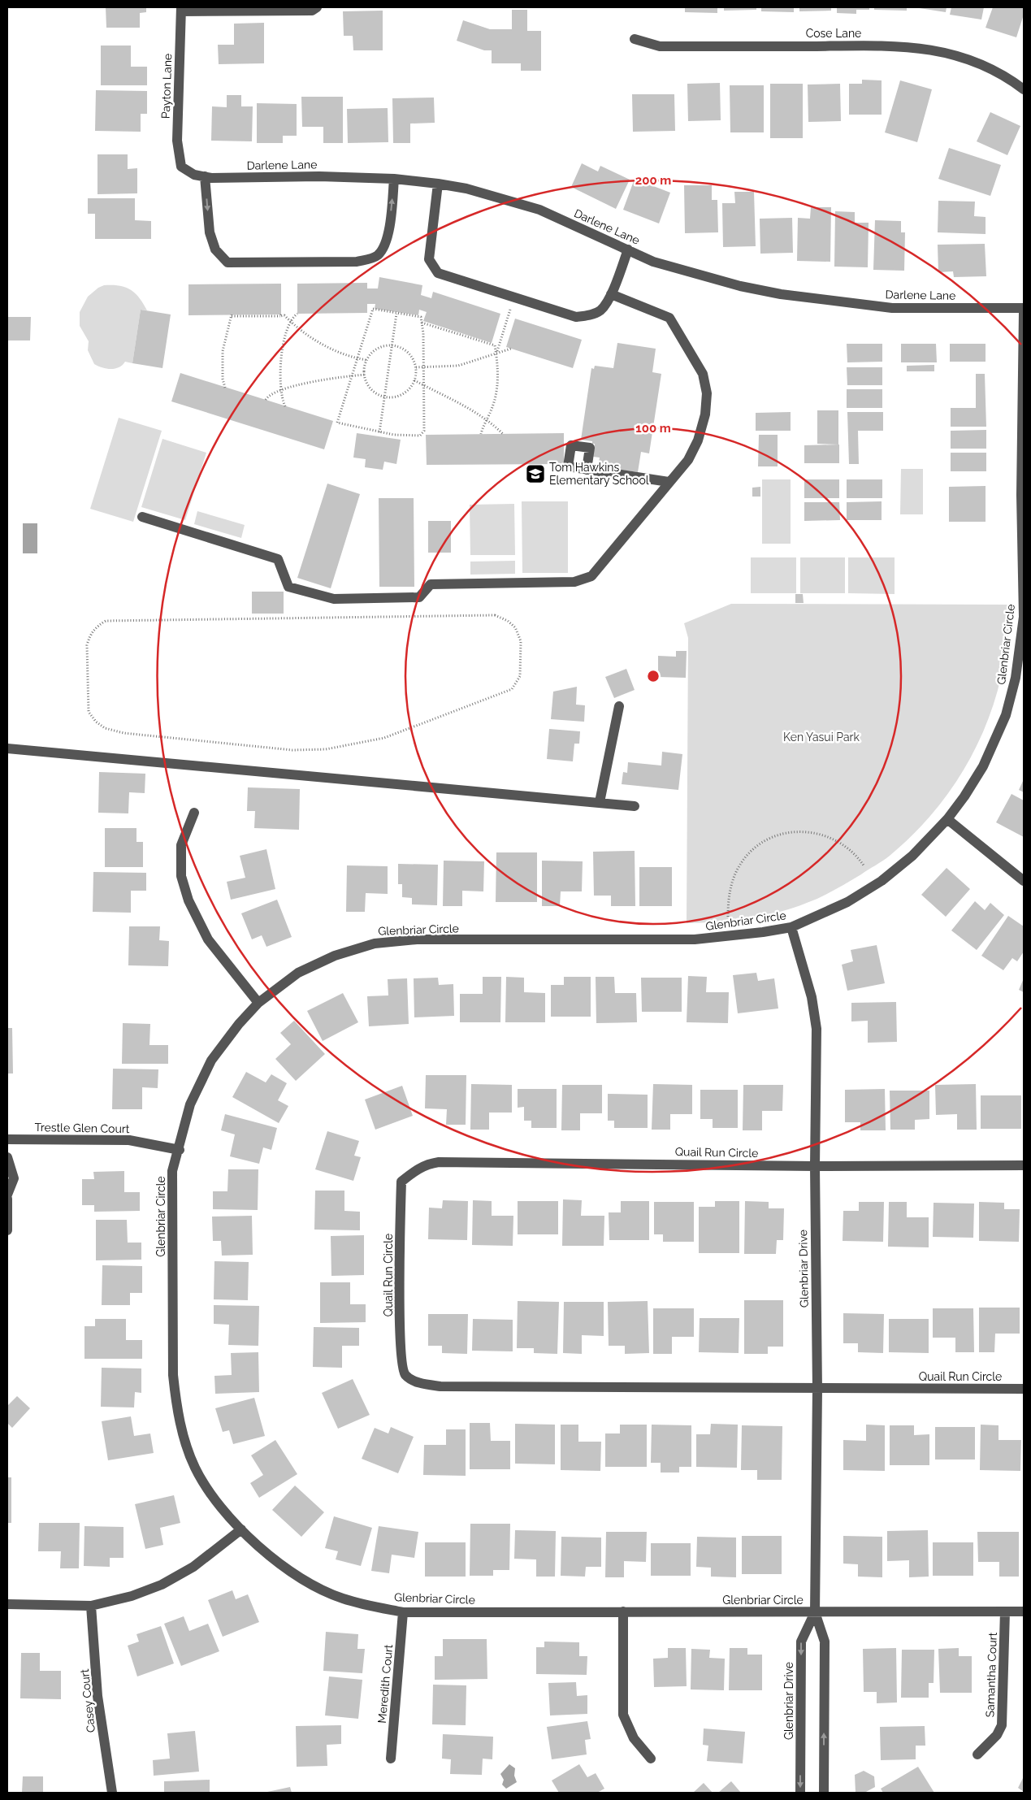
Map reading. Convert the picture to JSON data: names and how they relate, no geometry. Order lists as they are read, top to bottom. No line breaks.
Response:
{"streets":{"street":["Cose Lane","Payton Lane","Darlene Lane","Glenbriar Circle","Trestle Glen Court","Quail Run Circle","Glenbriar Drive","Samantha Court","Meredith Court","Casey Court"]},"crossings":[["Payton Lane","Darlene Lane"],["Glenbriar Circle","Trestle Glen Court"],["Glenbriar Circle","Glenbriar Drive"],["Glenbriar Circle","Samantha Court"],["Glenbriar Circle","Meredith Court"],["Quail Run Circle","Glenbriar Drive"]],"parks":["Ken Yasui Park"],"places":{"school or university":["Tom Hawkins Elementary School"]},"rings":["200 m","100 m"]}
